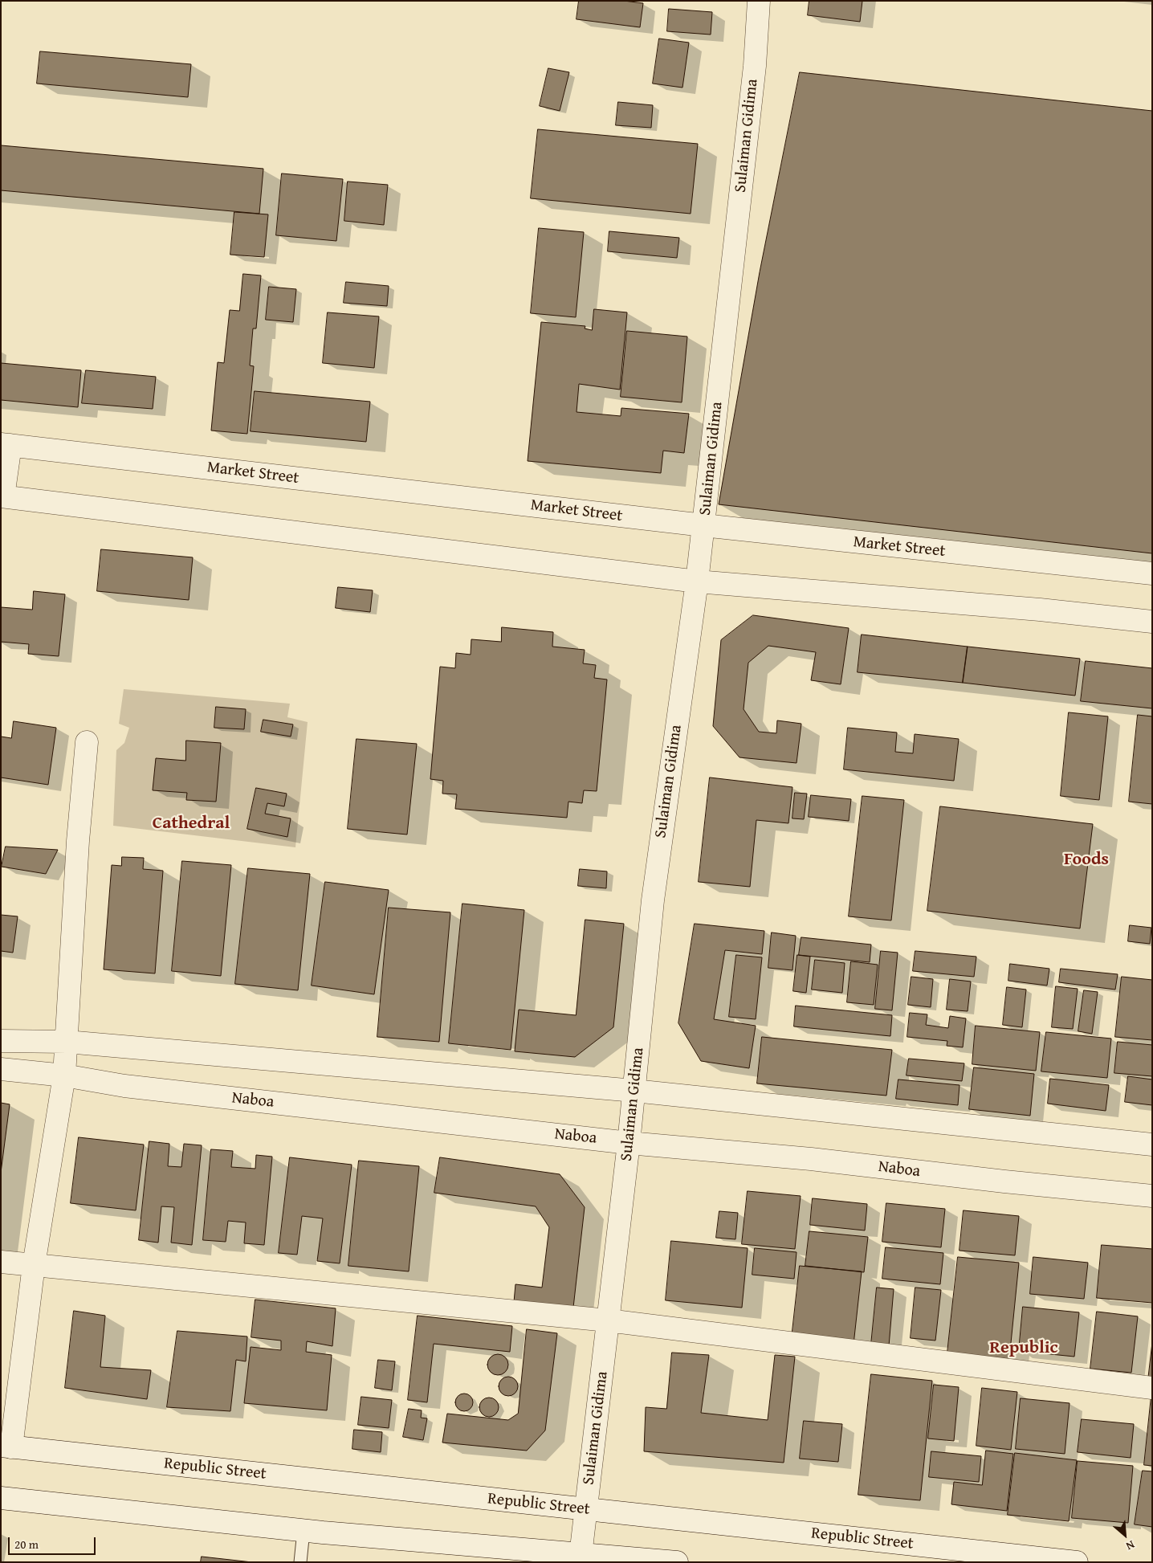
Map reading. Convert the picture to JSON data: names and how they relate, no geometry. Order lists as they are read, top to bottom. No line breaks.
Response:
{"streets":{"street":["Sulaiman Gidima","Market Street","Naboa","Republic Street"]},"crossings":[["Sulaiman Gidima","Market Street"],["Sulaiman Gidima","Naboa"],["Sulaiman Gidima","Republic Street"]],"districts":["Cathedral","Foods","Republic"],"scale_bar":"20 m","north":"bottom right"}
